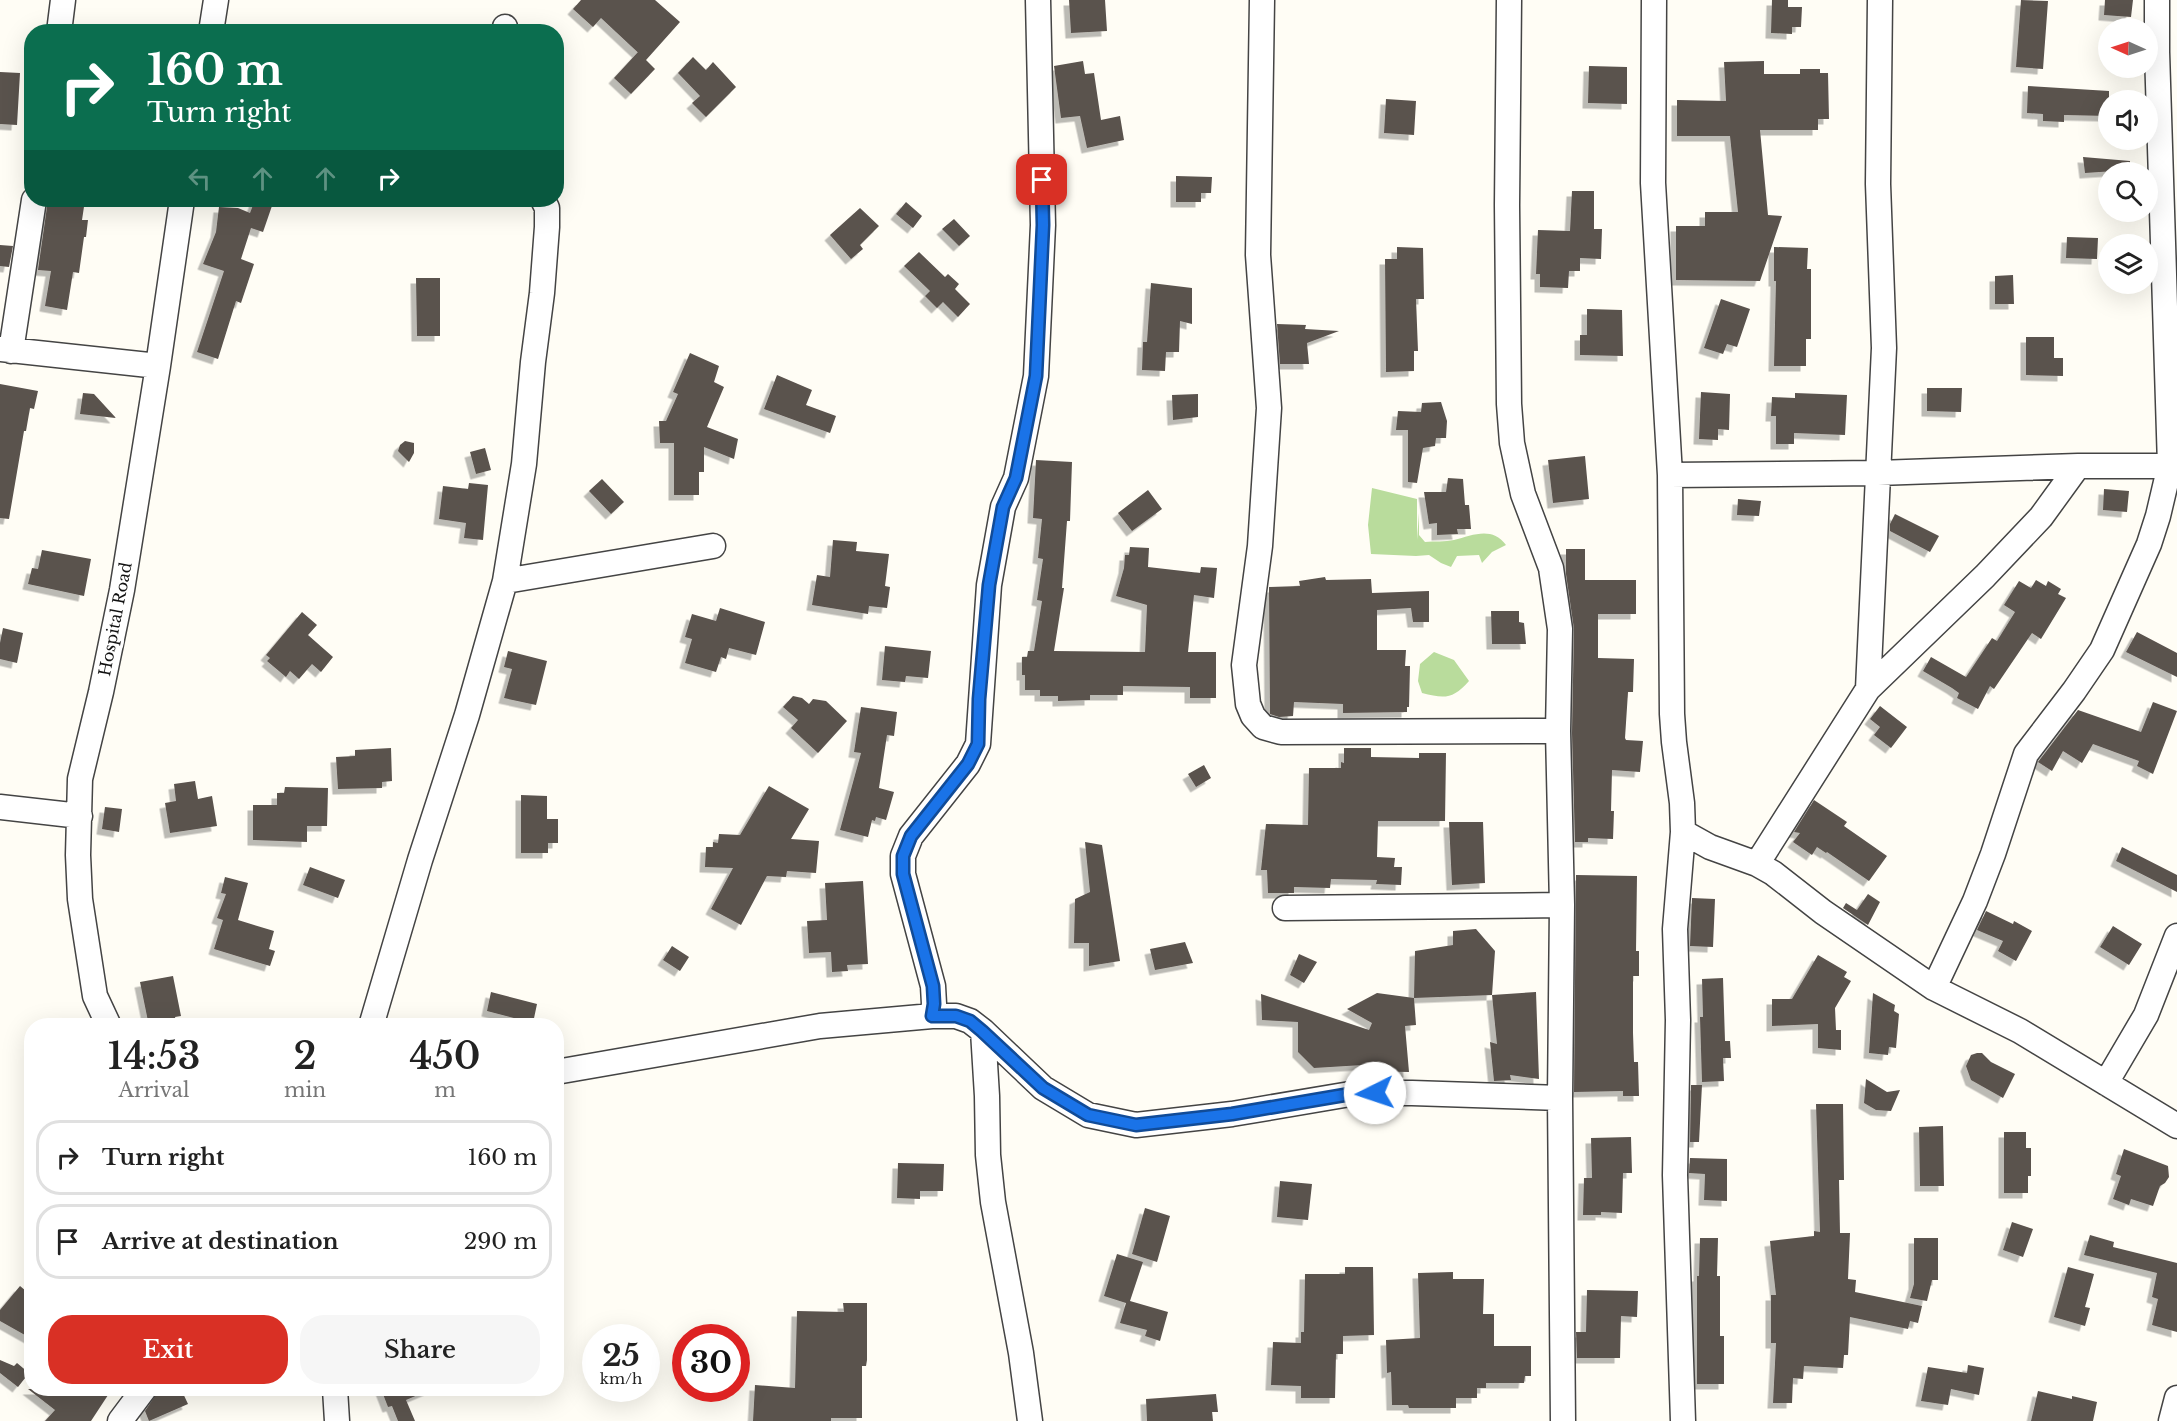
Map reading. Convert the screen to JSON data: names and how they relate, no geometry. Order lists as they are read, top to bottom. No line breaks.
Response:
{"streets":{"street":["Hospital Road"]},"north":"left","page":{"turn":["160 m","Turn right"],"eta":["14:53","Arrival","2","min","450","m"],"list":[{"name":"Turn right","value":"160 m"},{"name":"Arrive at destination","value":"290 m"}],"buttons":["Exit","Share"],"speed":"25 km/h","limit":"30"}}
